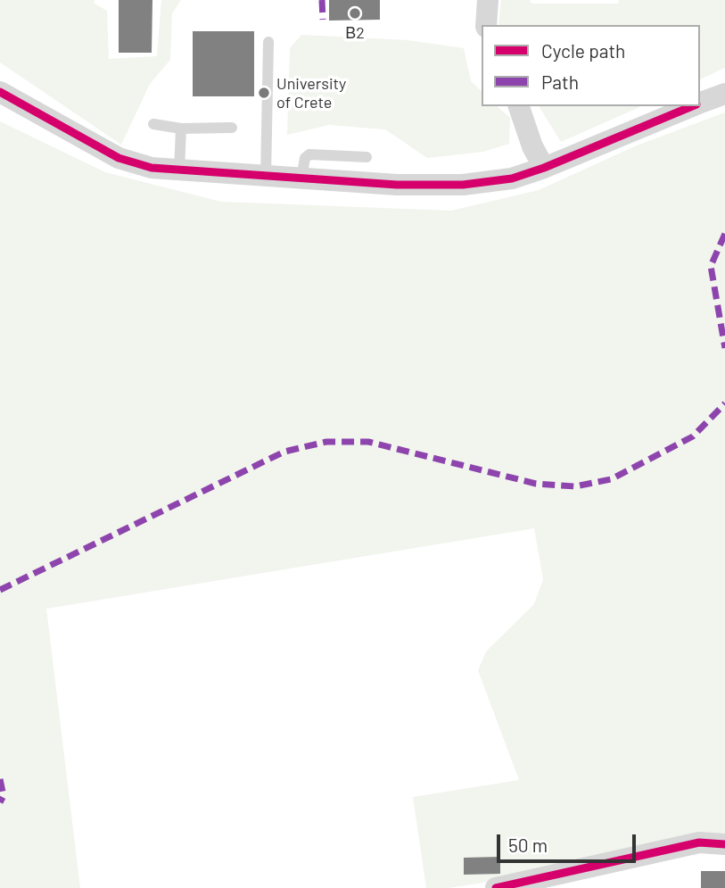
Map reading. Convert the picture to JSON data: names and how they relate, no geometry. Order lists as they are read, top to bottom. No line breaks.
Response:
{"places":["Β2","University of Crete"],"legend":["Cycle path","Path"],"scale_bar":"50 m"}
